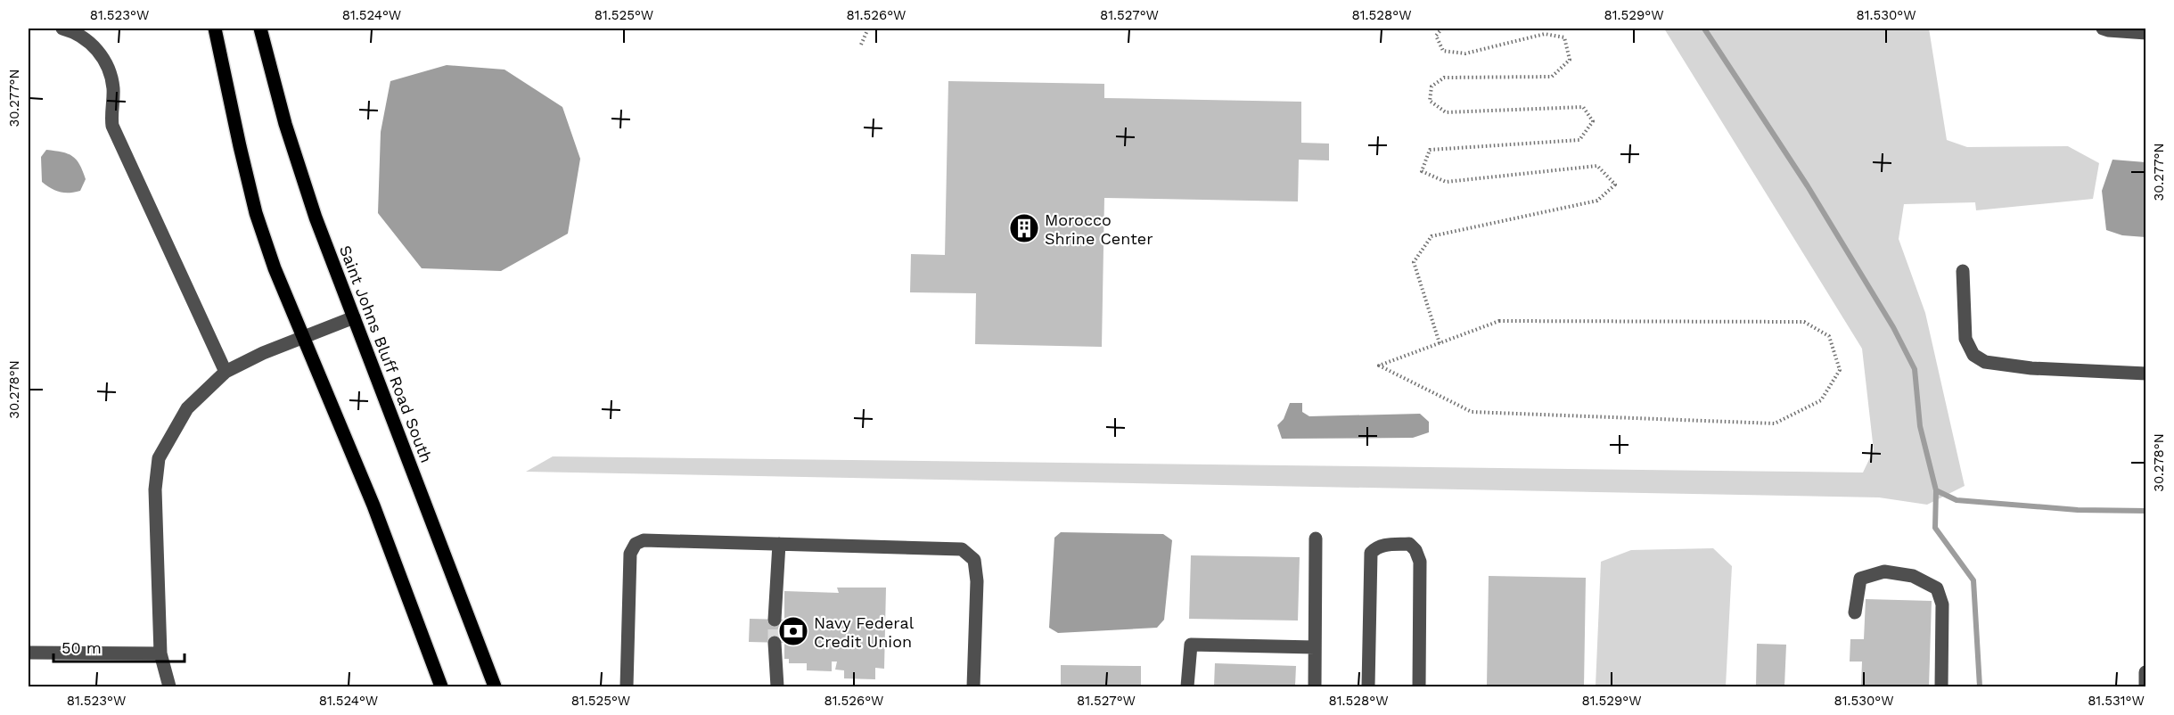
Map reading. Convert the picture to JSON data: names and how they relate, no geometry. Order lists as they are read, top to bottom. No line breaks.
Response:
{"streets":{"main road":["Saint Johns Bluff Road South"]},"places":{"building":["Morocco Shrine Center"],"bank":["Navy Federal Credit Union"]},"scale_bar":"50 m","coordinates":["81.523°W","81.524°W","81.525°W","81.526°W","81.527°W","81.528°W","81.529°W","81.530°W","30.277°N","30.278°N","81.531°W"]}
